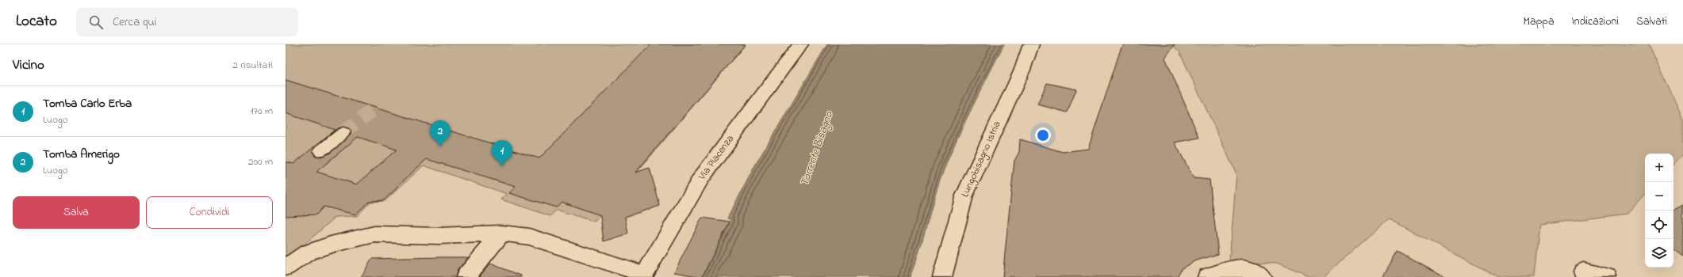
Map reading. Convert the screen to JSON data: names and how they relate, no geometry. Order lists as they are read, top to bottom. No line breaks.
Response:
{"streets":{"main road":["Via Piacenza","Lungobisagno Istria"]},"water":["Torrente Bisagno"],"page":{"header":"Locato","search":"Cerca qui","nav":["Mappa","Indicazioni","Salvati"],"heading":["Vicino","2 risultati"],"list":[{"mark":"1","name":"Tomba Carlo Erba","note":"Luogo","value":"170 m"},{"mark":"2","name":"Tomba Amerigo","note":"Luogo","value":"200 m"}],"pins":["2","1"],"map_buttons":["+","−"],"buttons":["Salva","Condividi"]}}
